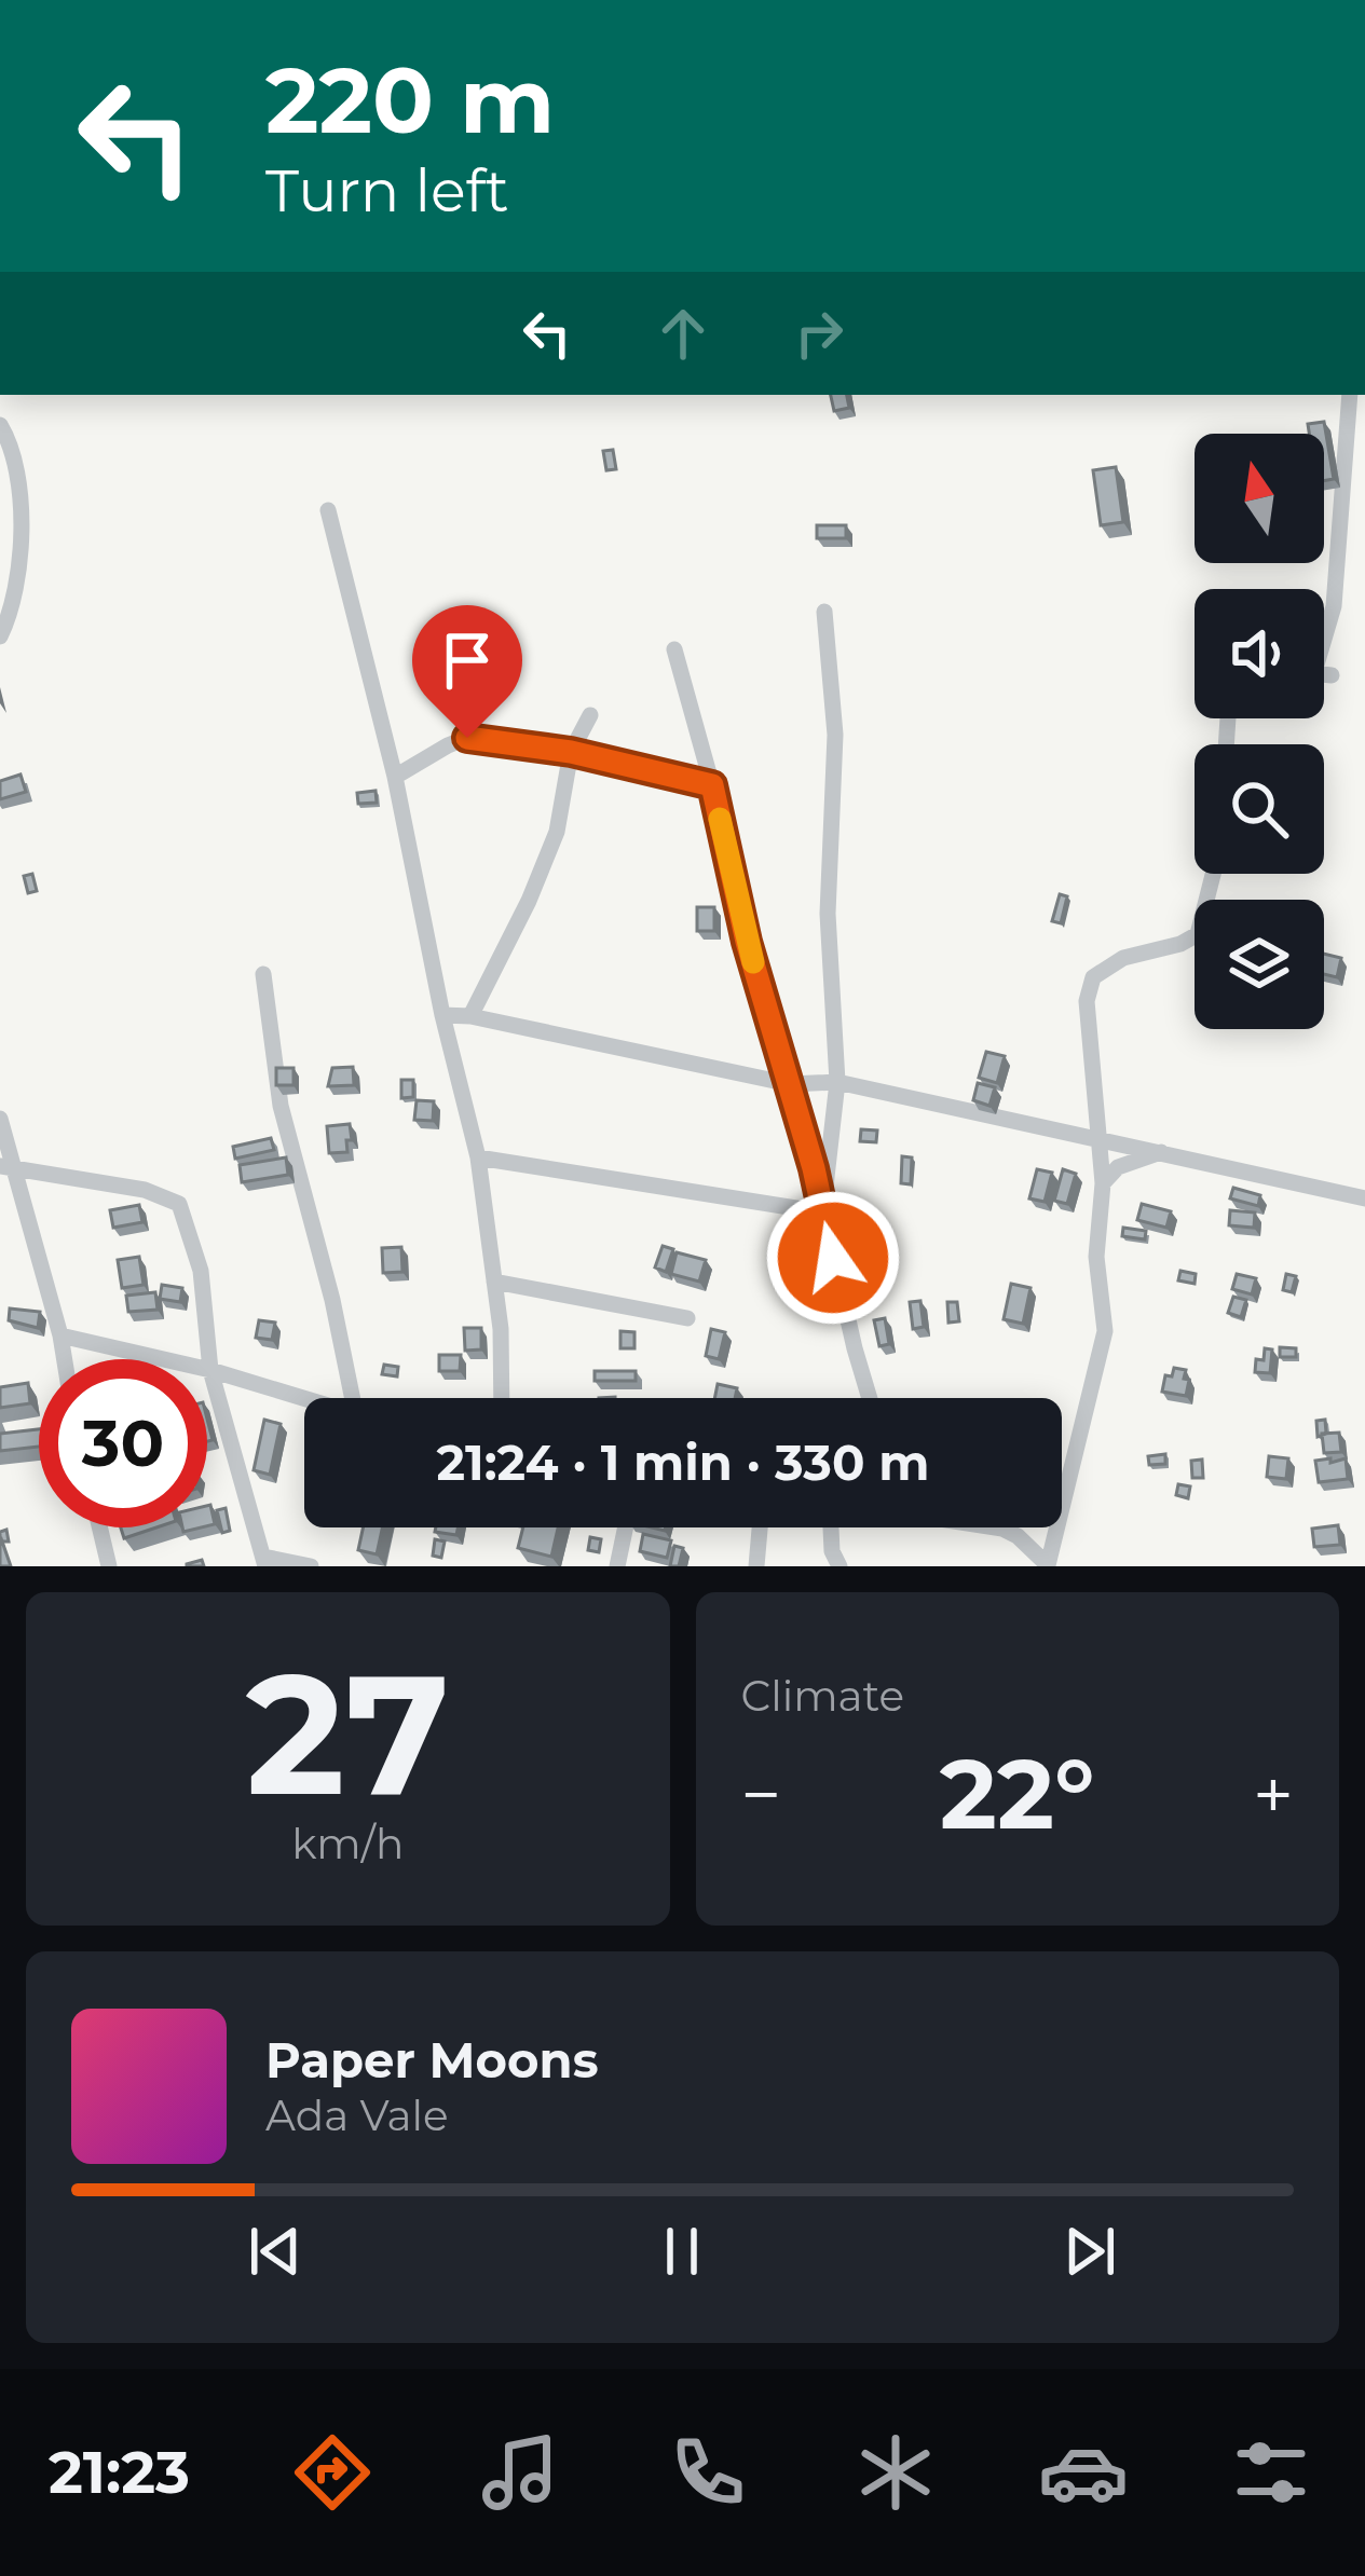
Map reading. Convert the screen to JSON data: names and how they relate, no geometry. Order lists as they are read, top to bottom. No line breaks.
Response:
{"north":"top","page":{"turn":["220 m","Turn left"],"limit":"30","trip":"21:24 · 1 min · 330 m","tile":[["27","km/h"],"Climate"],"heat":["−","22°","+"],"song":["Paper Moons","Ada Vale"],"tabs":"21:23"}}
